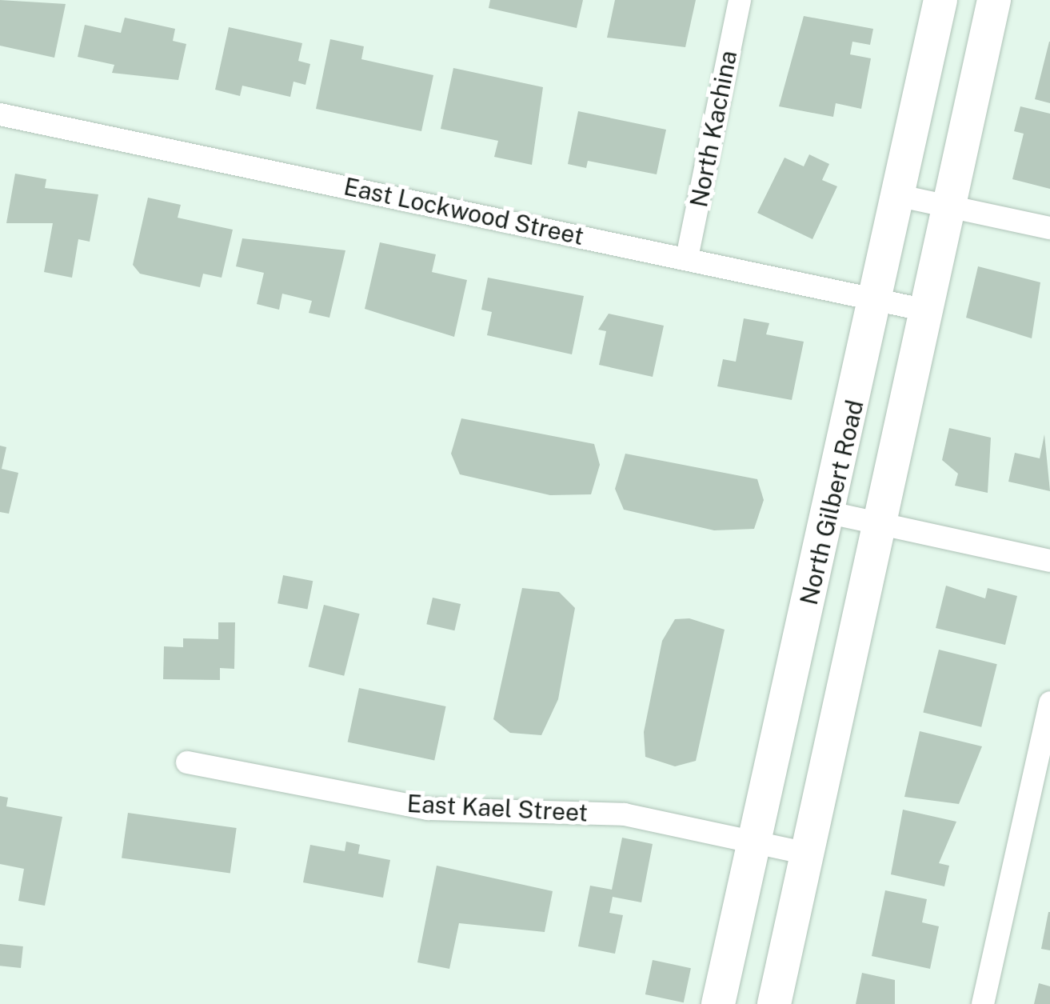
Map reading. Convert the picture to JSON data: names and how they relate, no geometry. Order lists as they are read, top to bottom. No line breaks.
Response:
{"streets":{"main road":["North Gilbert Road"],"street":["North Kachina","East Lockwood Street","East Kael Street"]},"crossings":[["North Kachina","East Lockwood Street"],["East Lockwood Street","North Gilbert Road"],["North Gilbert Road","East Kael Street"]]}
